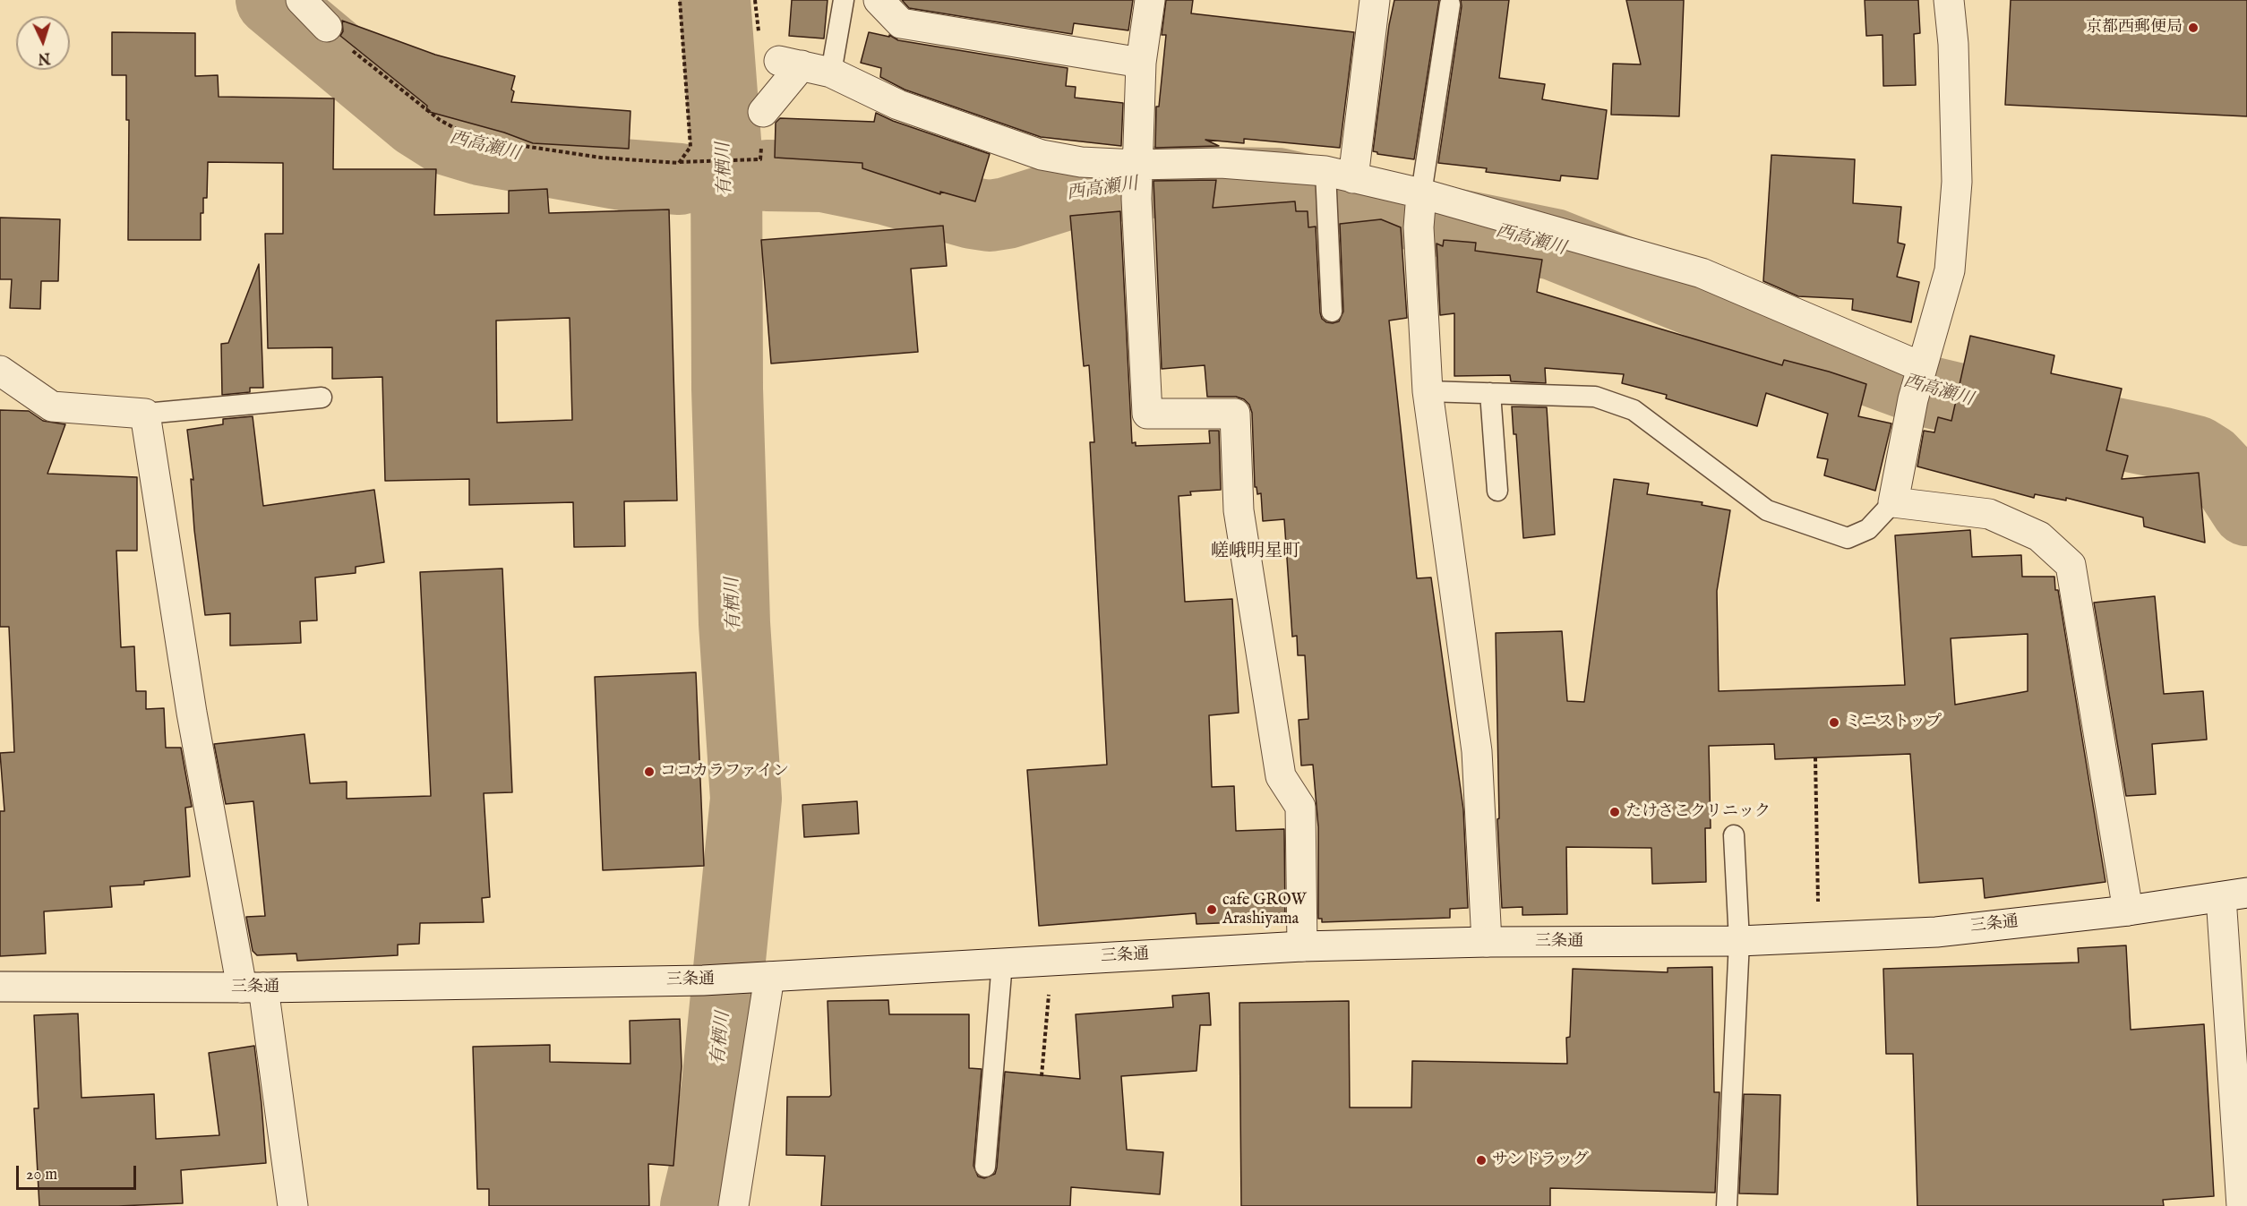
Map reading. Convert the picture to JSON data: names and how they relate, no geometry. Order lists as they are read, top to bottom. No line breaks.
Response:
{"streets":{"street":["三条通"]},"districts":["嵯峨明星町"],"water":["西高瀬川","有栖川"],"places":["京都西郵便局","ミニストップ","ココカラファイン","たけさこクリニック","cafe GROW Arashiyama","サンドラッグ"],"scale_bar":"20 m","north":"bottom"}
